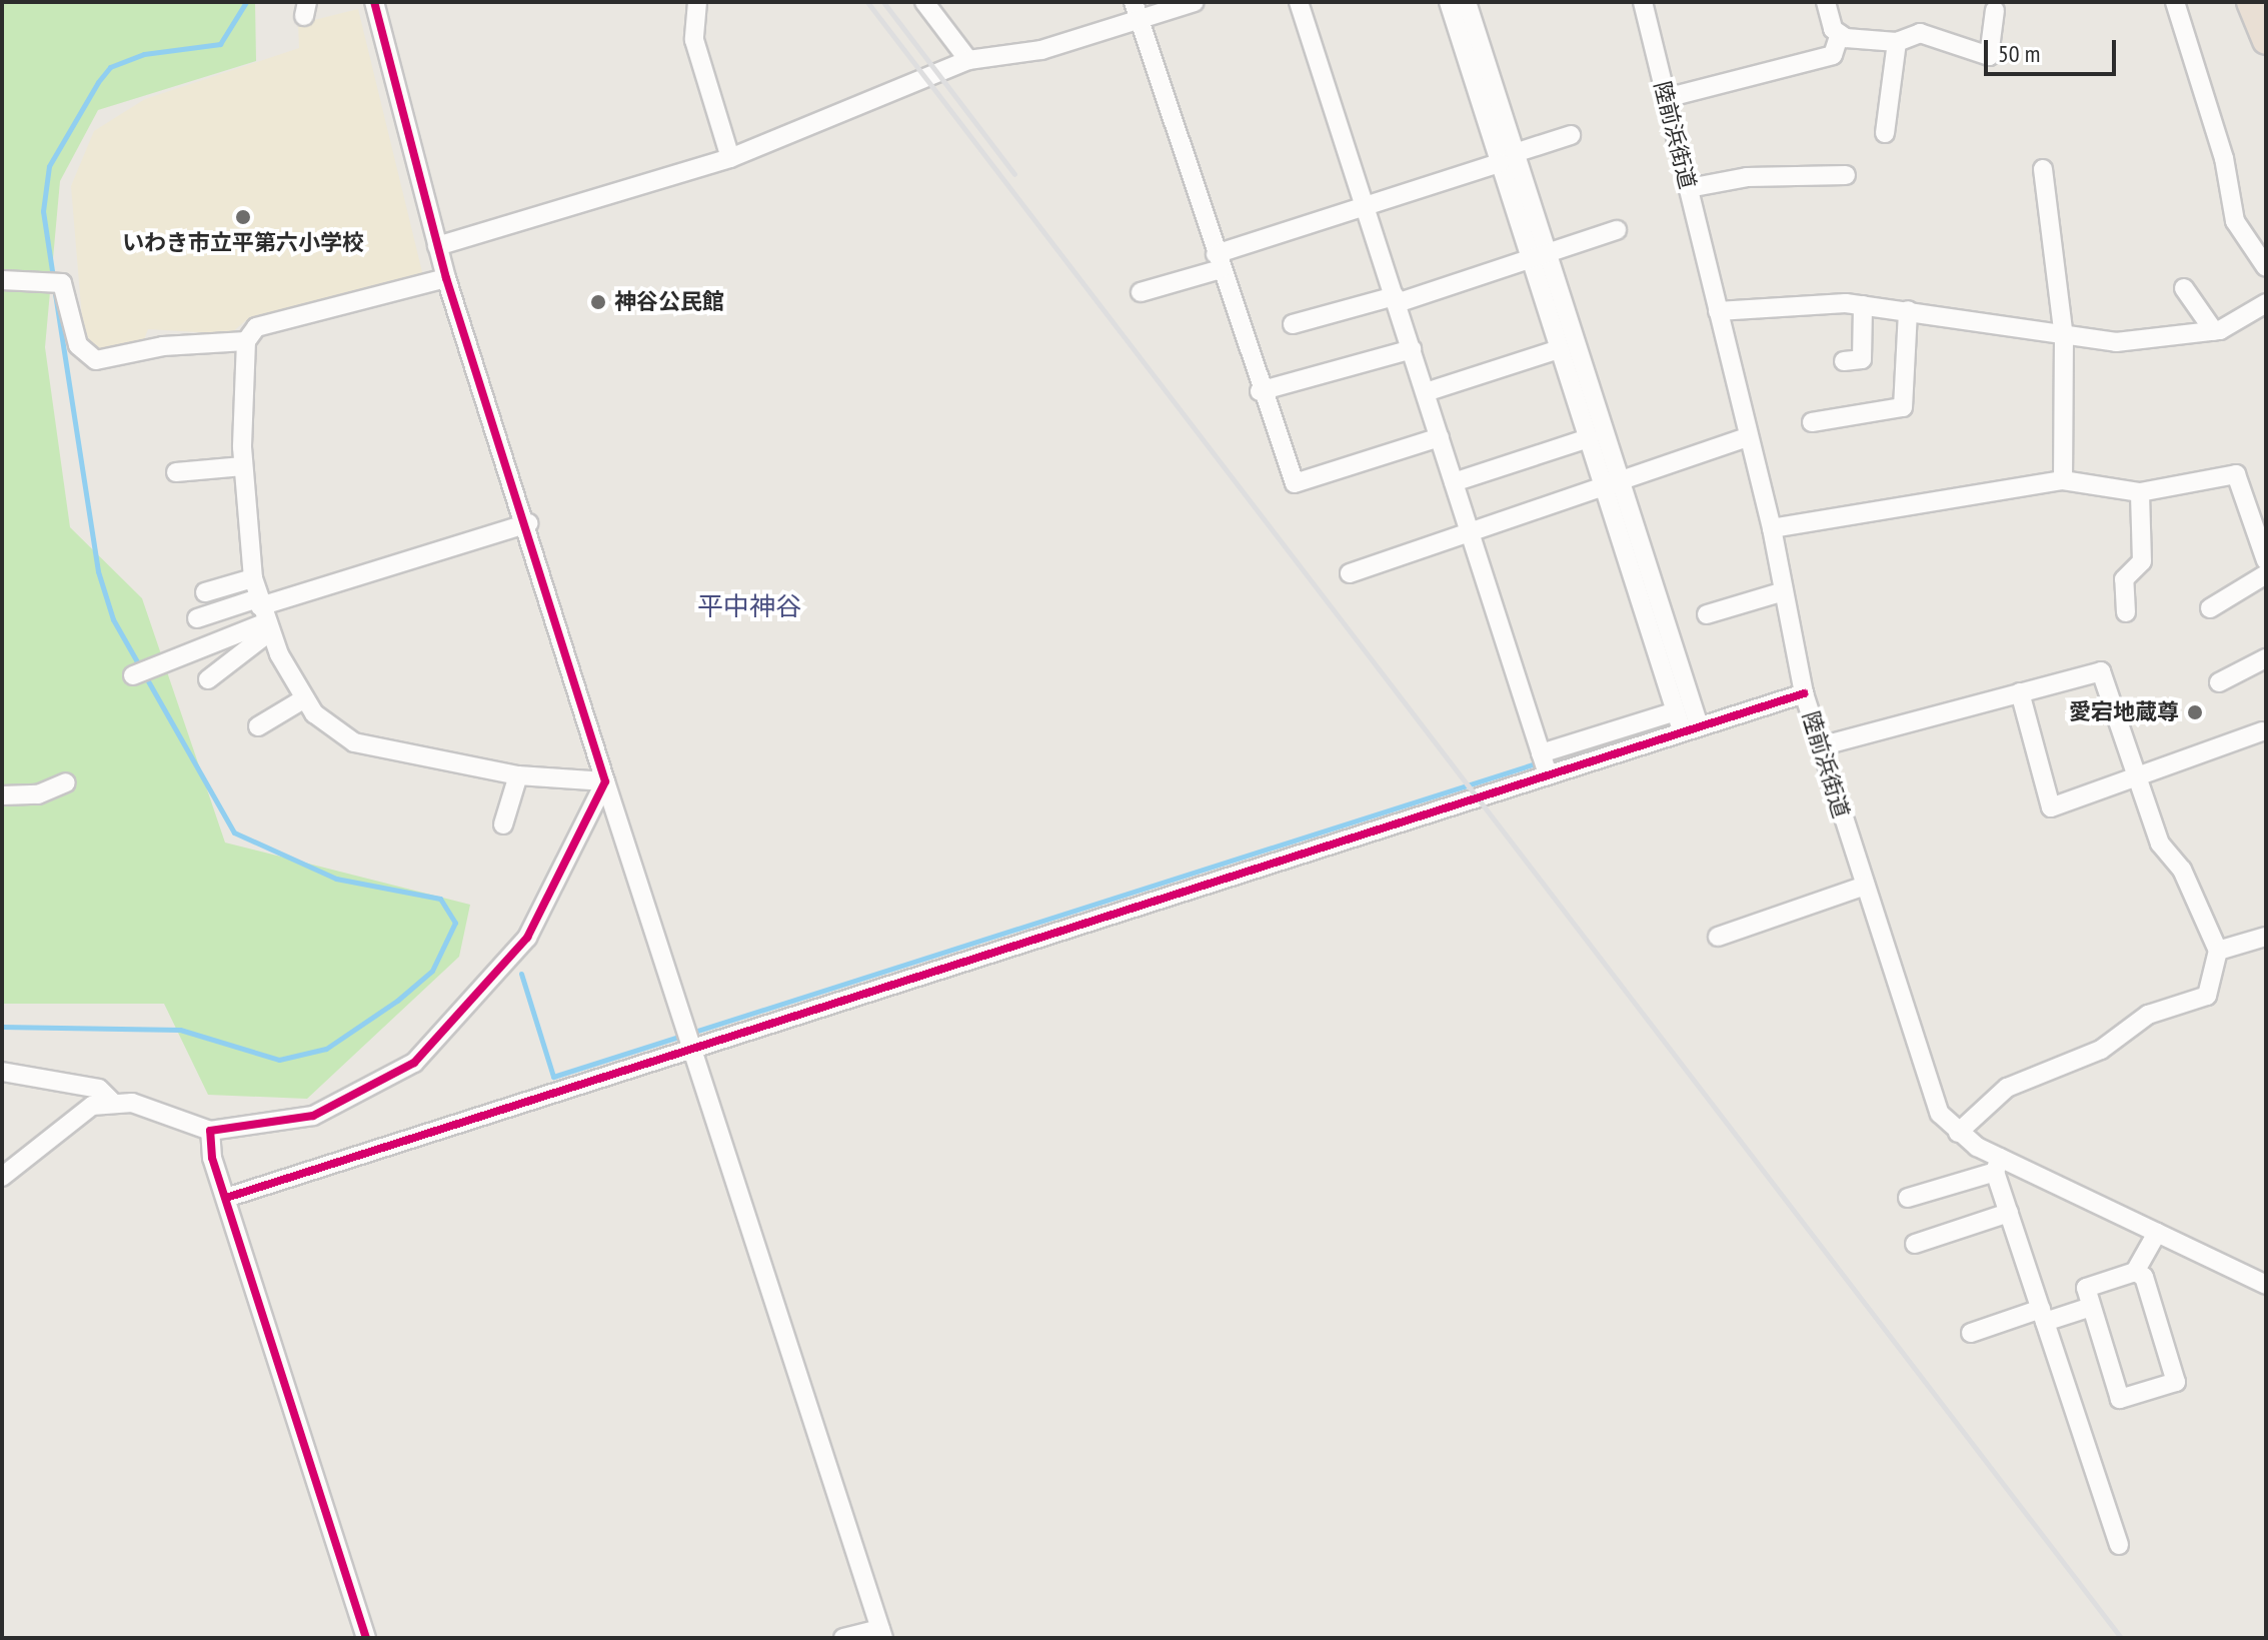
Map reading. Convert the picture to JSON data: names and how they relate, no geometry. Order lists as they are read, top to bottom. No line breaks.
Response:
{"streets":{"street":["陸前浜街道"]},"districts":["平中神谷"],"places":["いわき市立平第六小学校","神谷公民館","愛宕地蔵尊"],"scale_bar":"50 m"}
